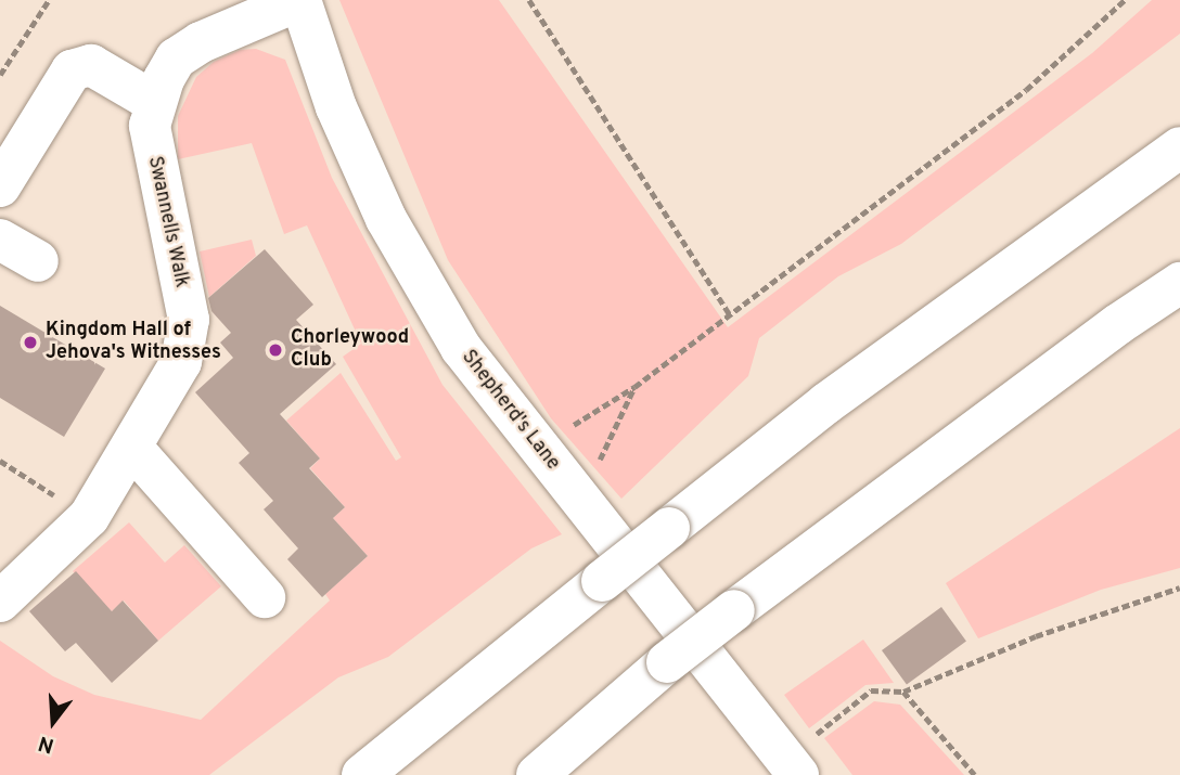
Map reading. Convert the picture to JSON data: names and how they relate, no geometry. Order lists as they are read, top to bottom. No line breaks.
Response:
{"streets":{"main road":["Swannells Walk","Shepherd's Lane"]},"crossings":[["Swannells Walk","Shepherd's Lane"]],"places":["Kingdom Hall of Jehova's Witnesses","Chorleywood Club"],"north":"bottom"}
